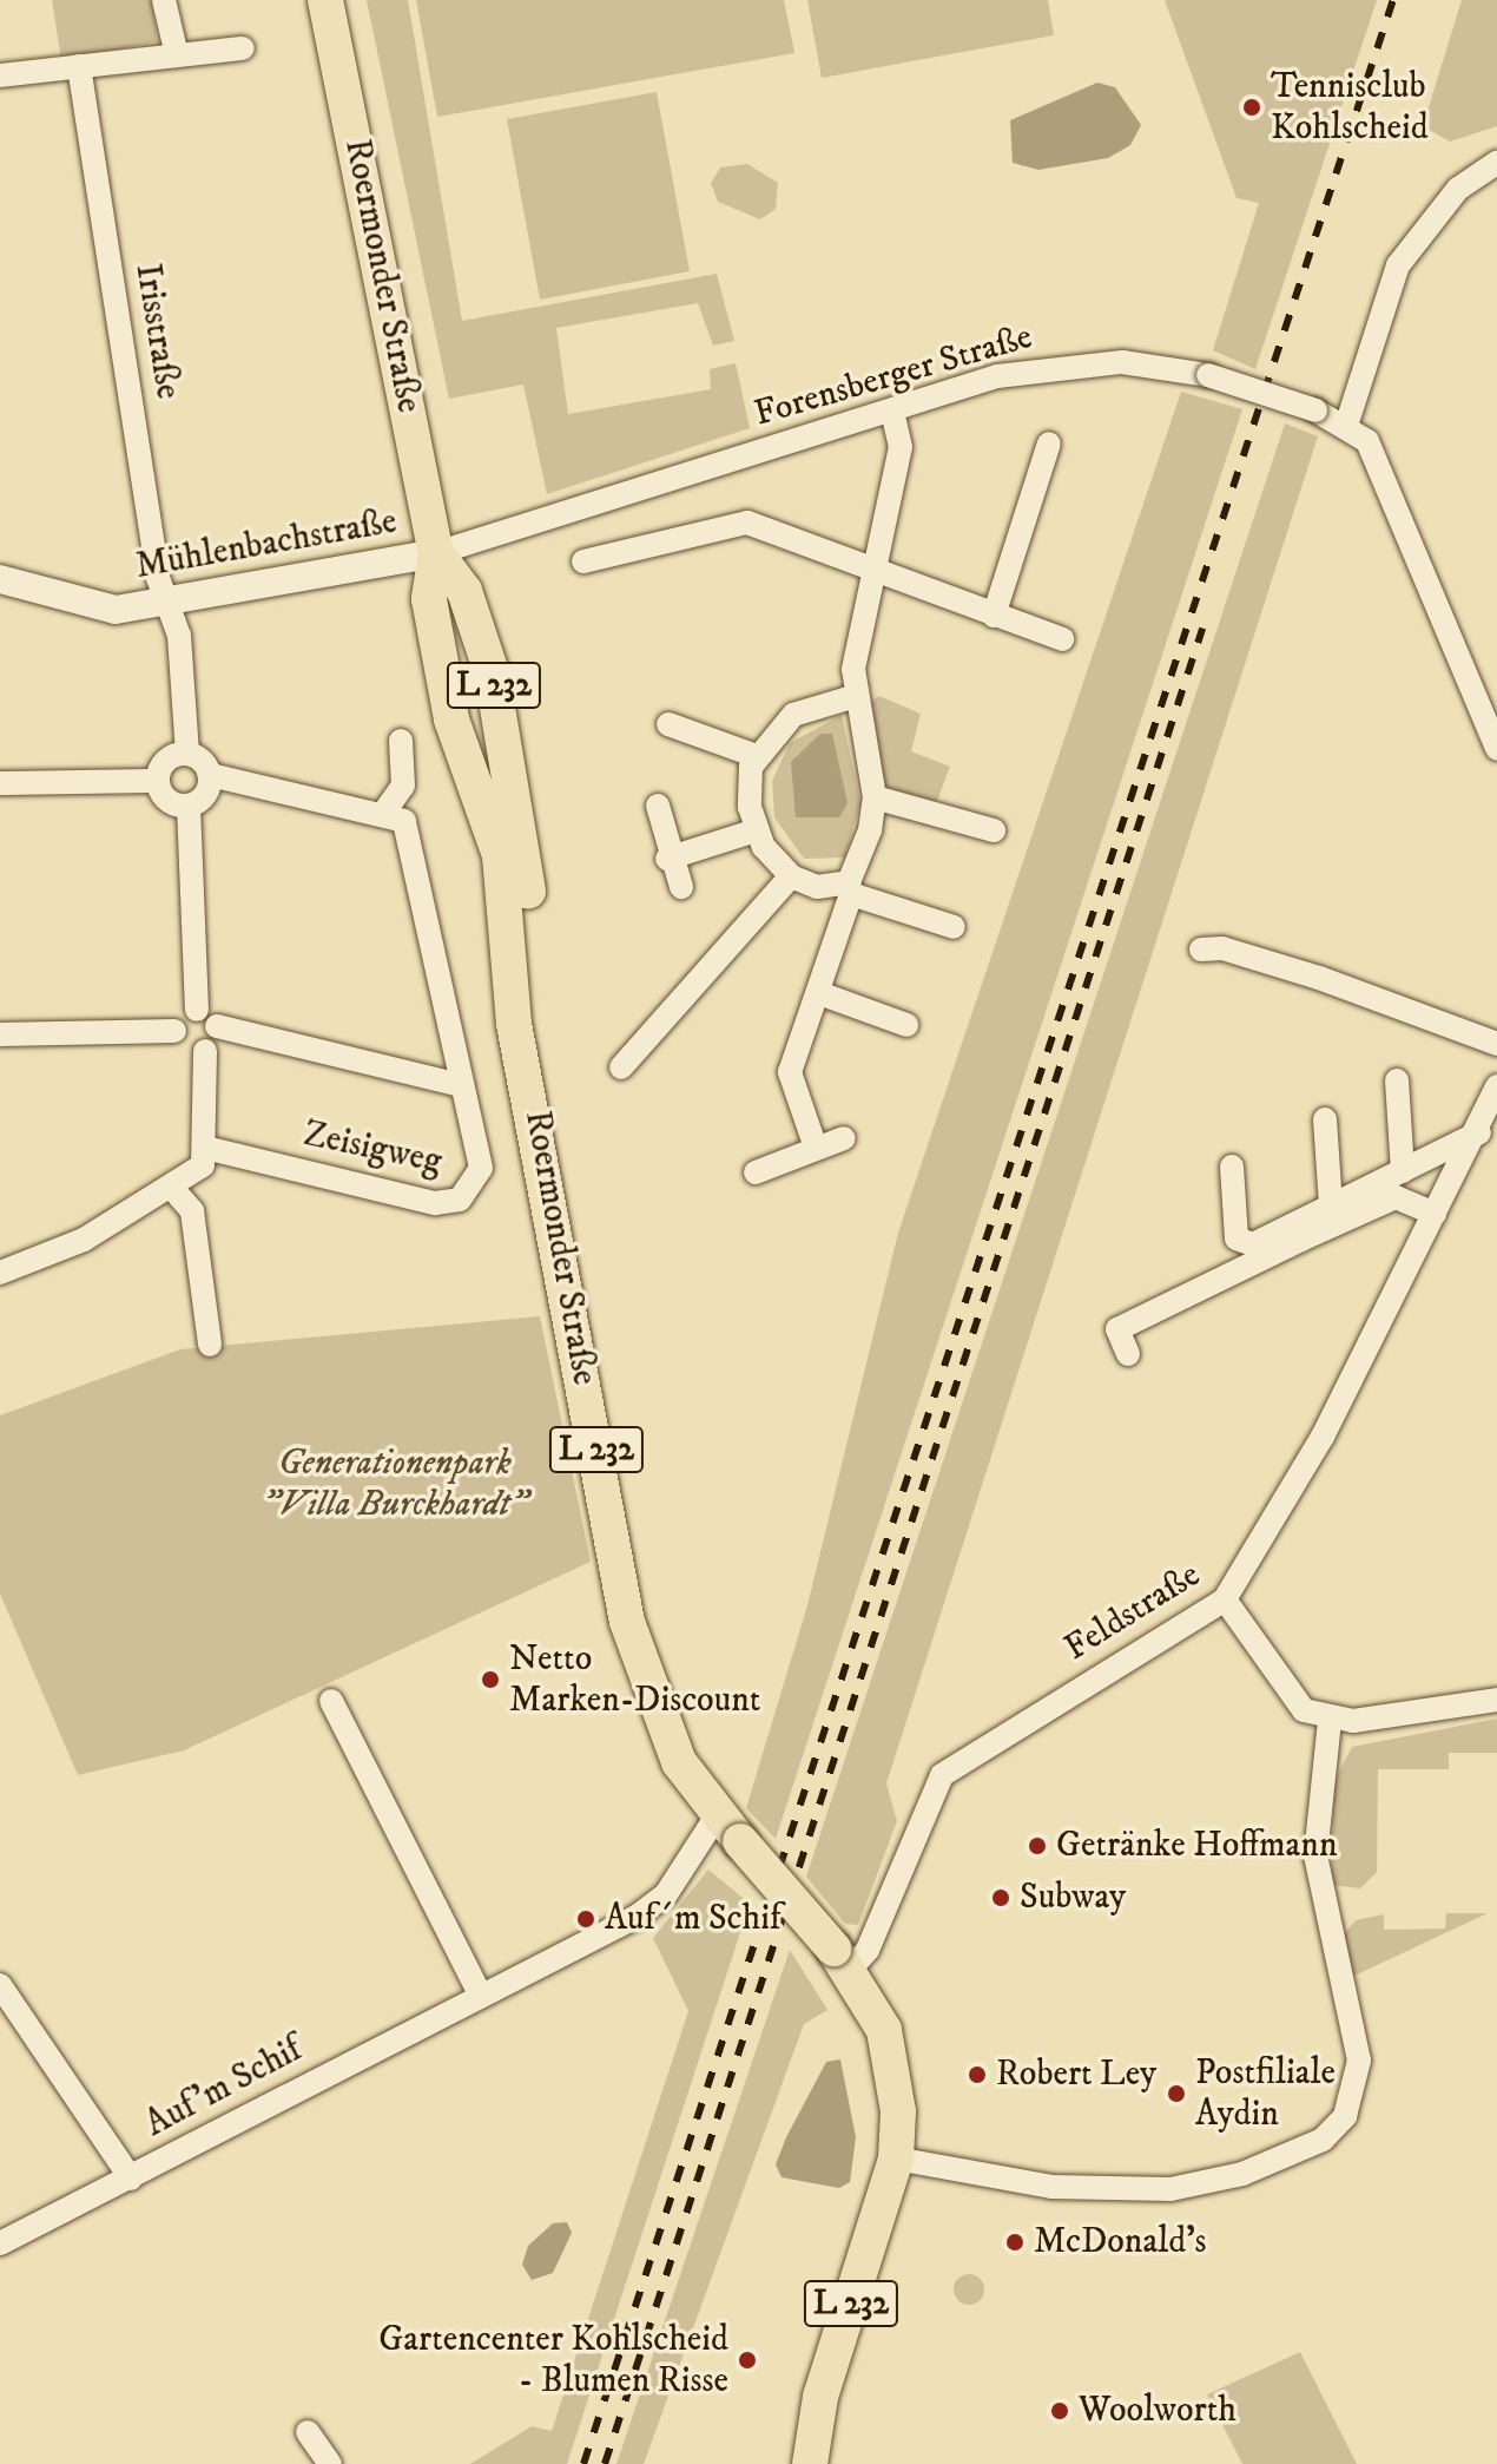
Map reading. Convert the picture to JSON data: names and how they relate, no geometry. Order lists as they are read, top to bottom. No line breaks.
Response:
{"streets":{"main road":["Roermonder Straße","L 232"],"street":["Irisstraße","Forensberger Straße","Mühlenbachstraße","Zeisigweg","Feldstraße","Auf'm Schif"]},"crossings":[["Roermonder Straße","Forensberger Straße"],["Roermonder Straße","Mühlenbachstraße"],["Roermonder Straße","Feldstraße"],["Roermonder Straße","Auf'm Schif"],["Irisstraße","Mühlenbachstraße"],["Forensberger Straße","Mühlenbachstraße"]],"parks":["Generationenpark \"Villa Burckhardt\""],"places":["Tennisclub Kohlscheid","Netto Marken-Discount","Getränke Hoffmann","Subway","Auf´m Schif","Robert Ley","Postfiliale Aydin","McDonald's","Gartencenter Kohlscheid - Blumen Risse","Woolworth"]}
